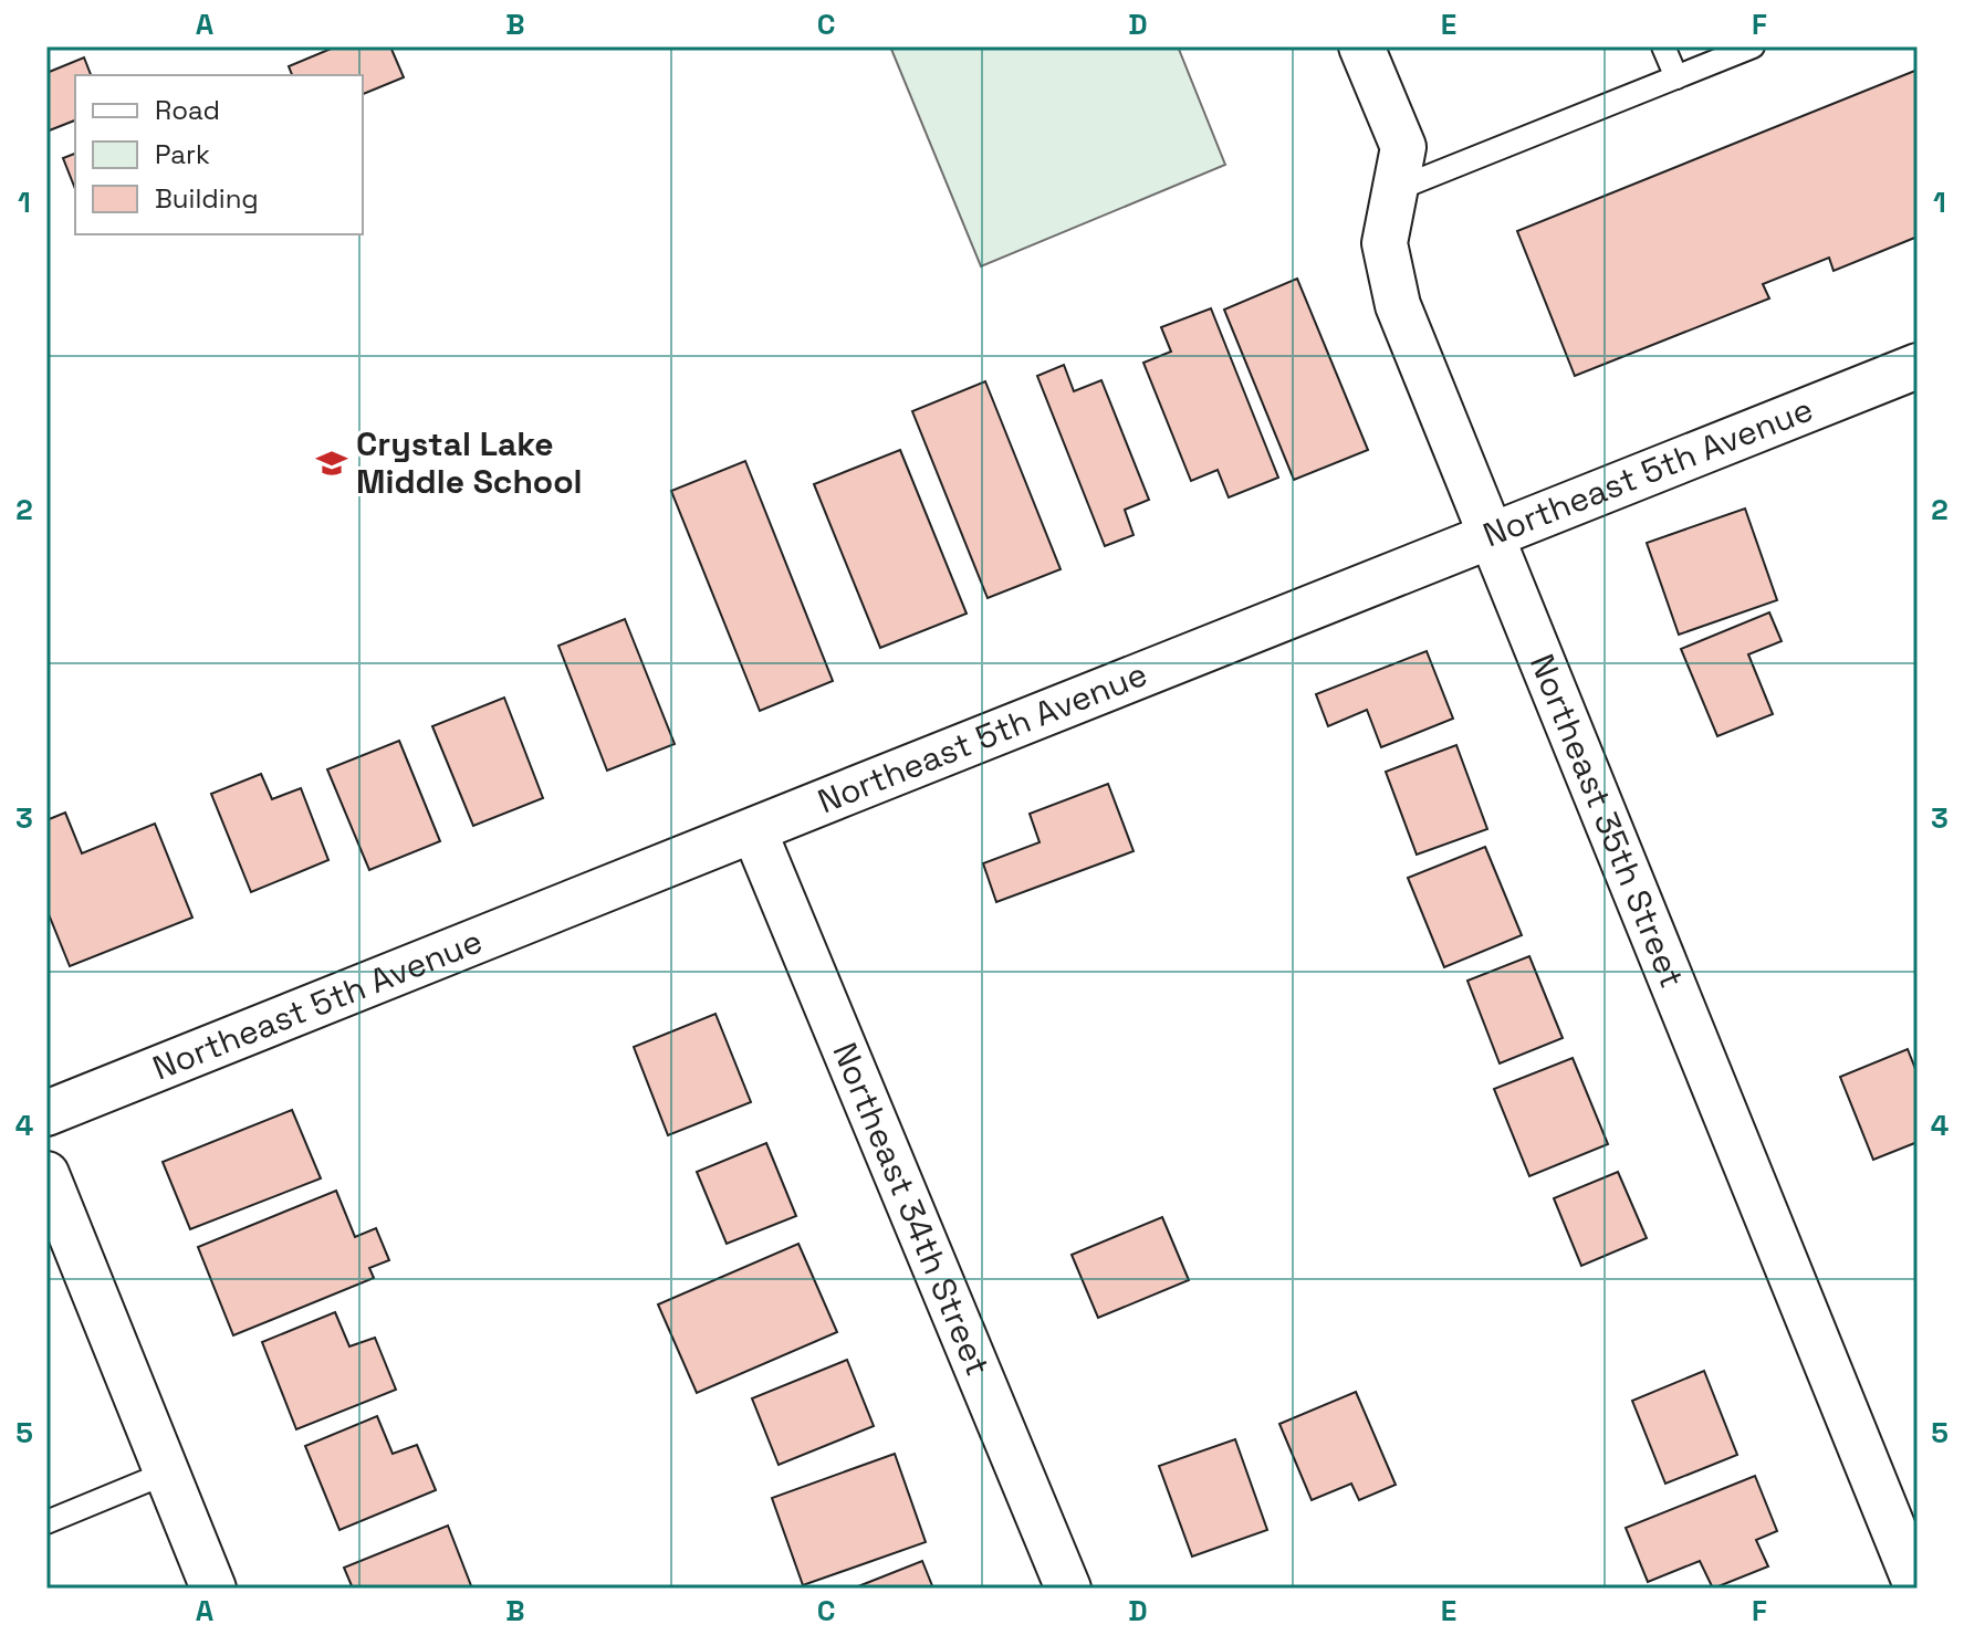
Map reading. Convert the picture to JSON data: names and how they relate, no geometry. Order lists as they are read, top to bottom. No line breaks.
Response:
{"streets":{"street":["Northeast 5th Avenue","Northeast 35th Street","Northeast 34th Street"]},"crossings":[["Northeast 5th Avenue","Northeast 35th Street"],["Northeast 5th Avenue","Northeast 34th Street"]],"places":{"school or university":["Crystal Lake Middle School"]},"legend":["Road","Park","Building"],"grid":{"columns":["A","B","C","D","E","F"],"rows":["1","2","3","4","5"]}}
